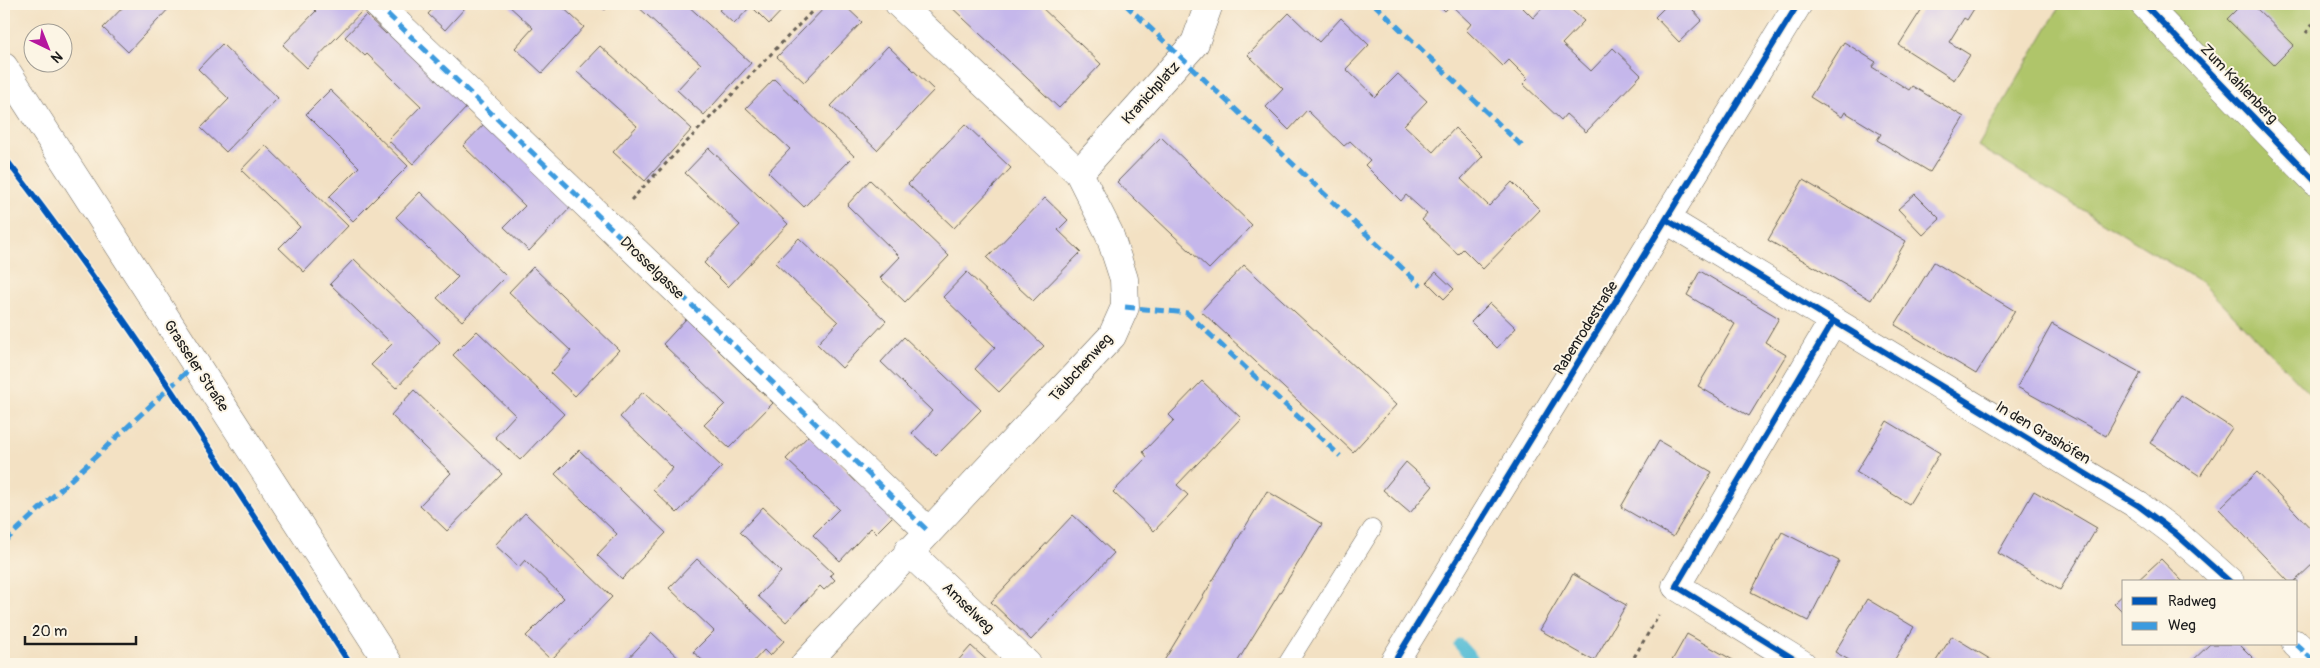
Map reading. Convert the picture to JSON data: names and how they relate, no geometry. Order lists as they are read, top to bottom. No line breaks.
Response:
{"streets":{"street":["Zum Kahlenberg","Kranichplatz","Drosselgasse","Rabenrodestraße","Grasseler Straße","Täubchenweg","In den Grashöfen","Amselweg"]},"crossings":[["Kranichplatz","Täubchenweg"],["Drosselgasse","Täubchenweg"],["Rabenrodestraße","In den Grashöfen"],["Täubchenweg","Amselweg"]],"legend":["Radweg","Weg"],"scale_bar":"20 m","north":"bottom right"}
